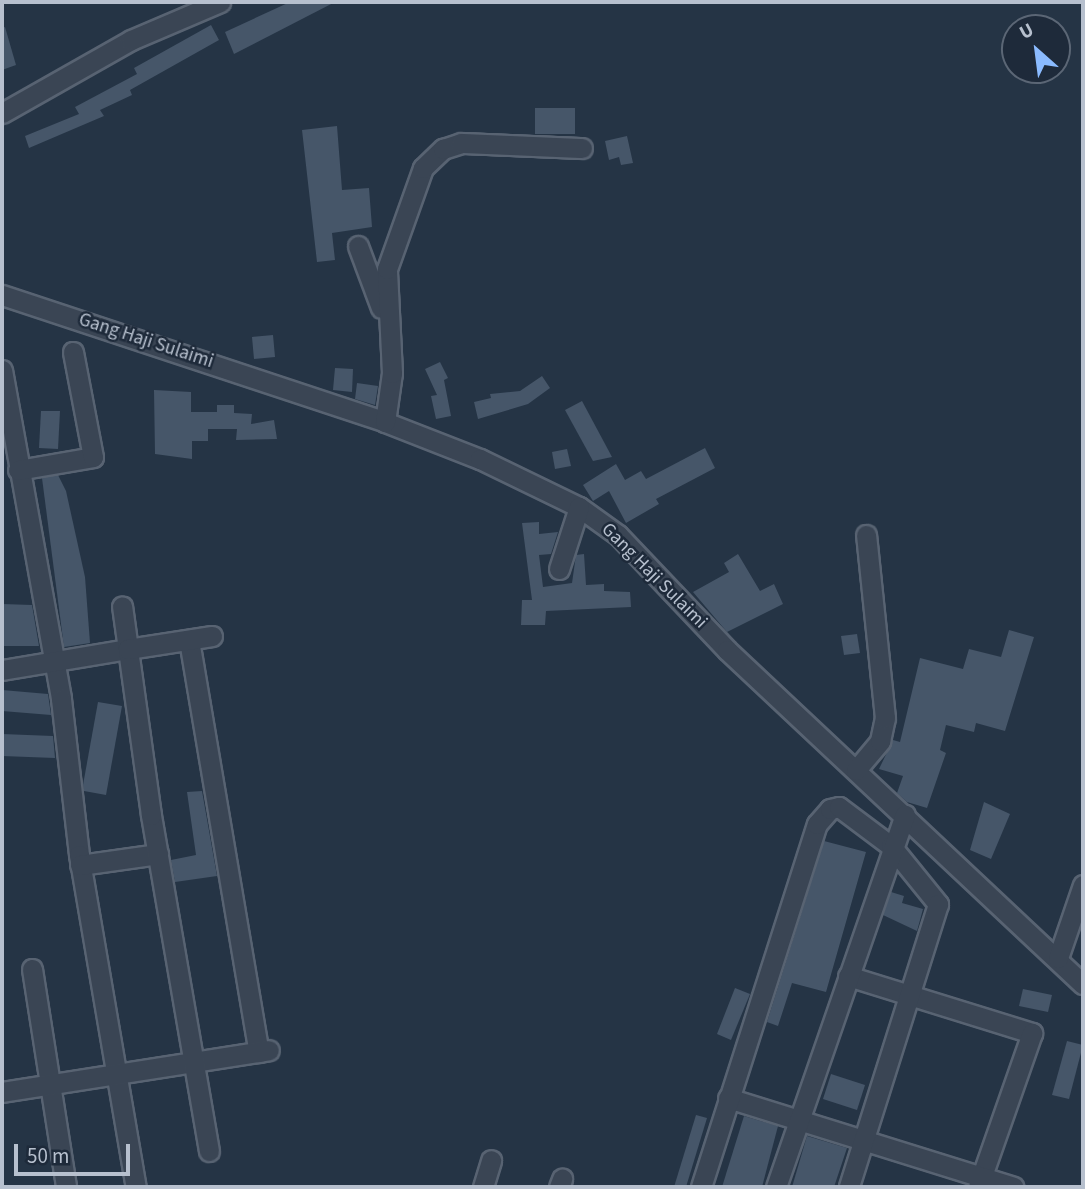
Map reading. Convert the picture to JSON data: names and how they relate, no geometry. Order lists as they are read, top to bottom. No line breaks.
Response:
{"streets":{"street":["Gang Haji Sulaimi"]},"scale_bar":"50 m","north":"top left"}
